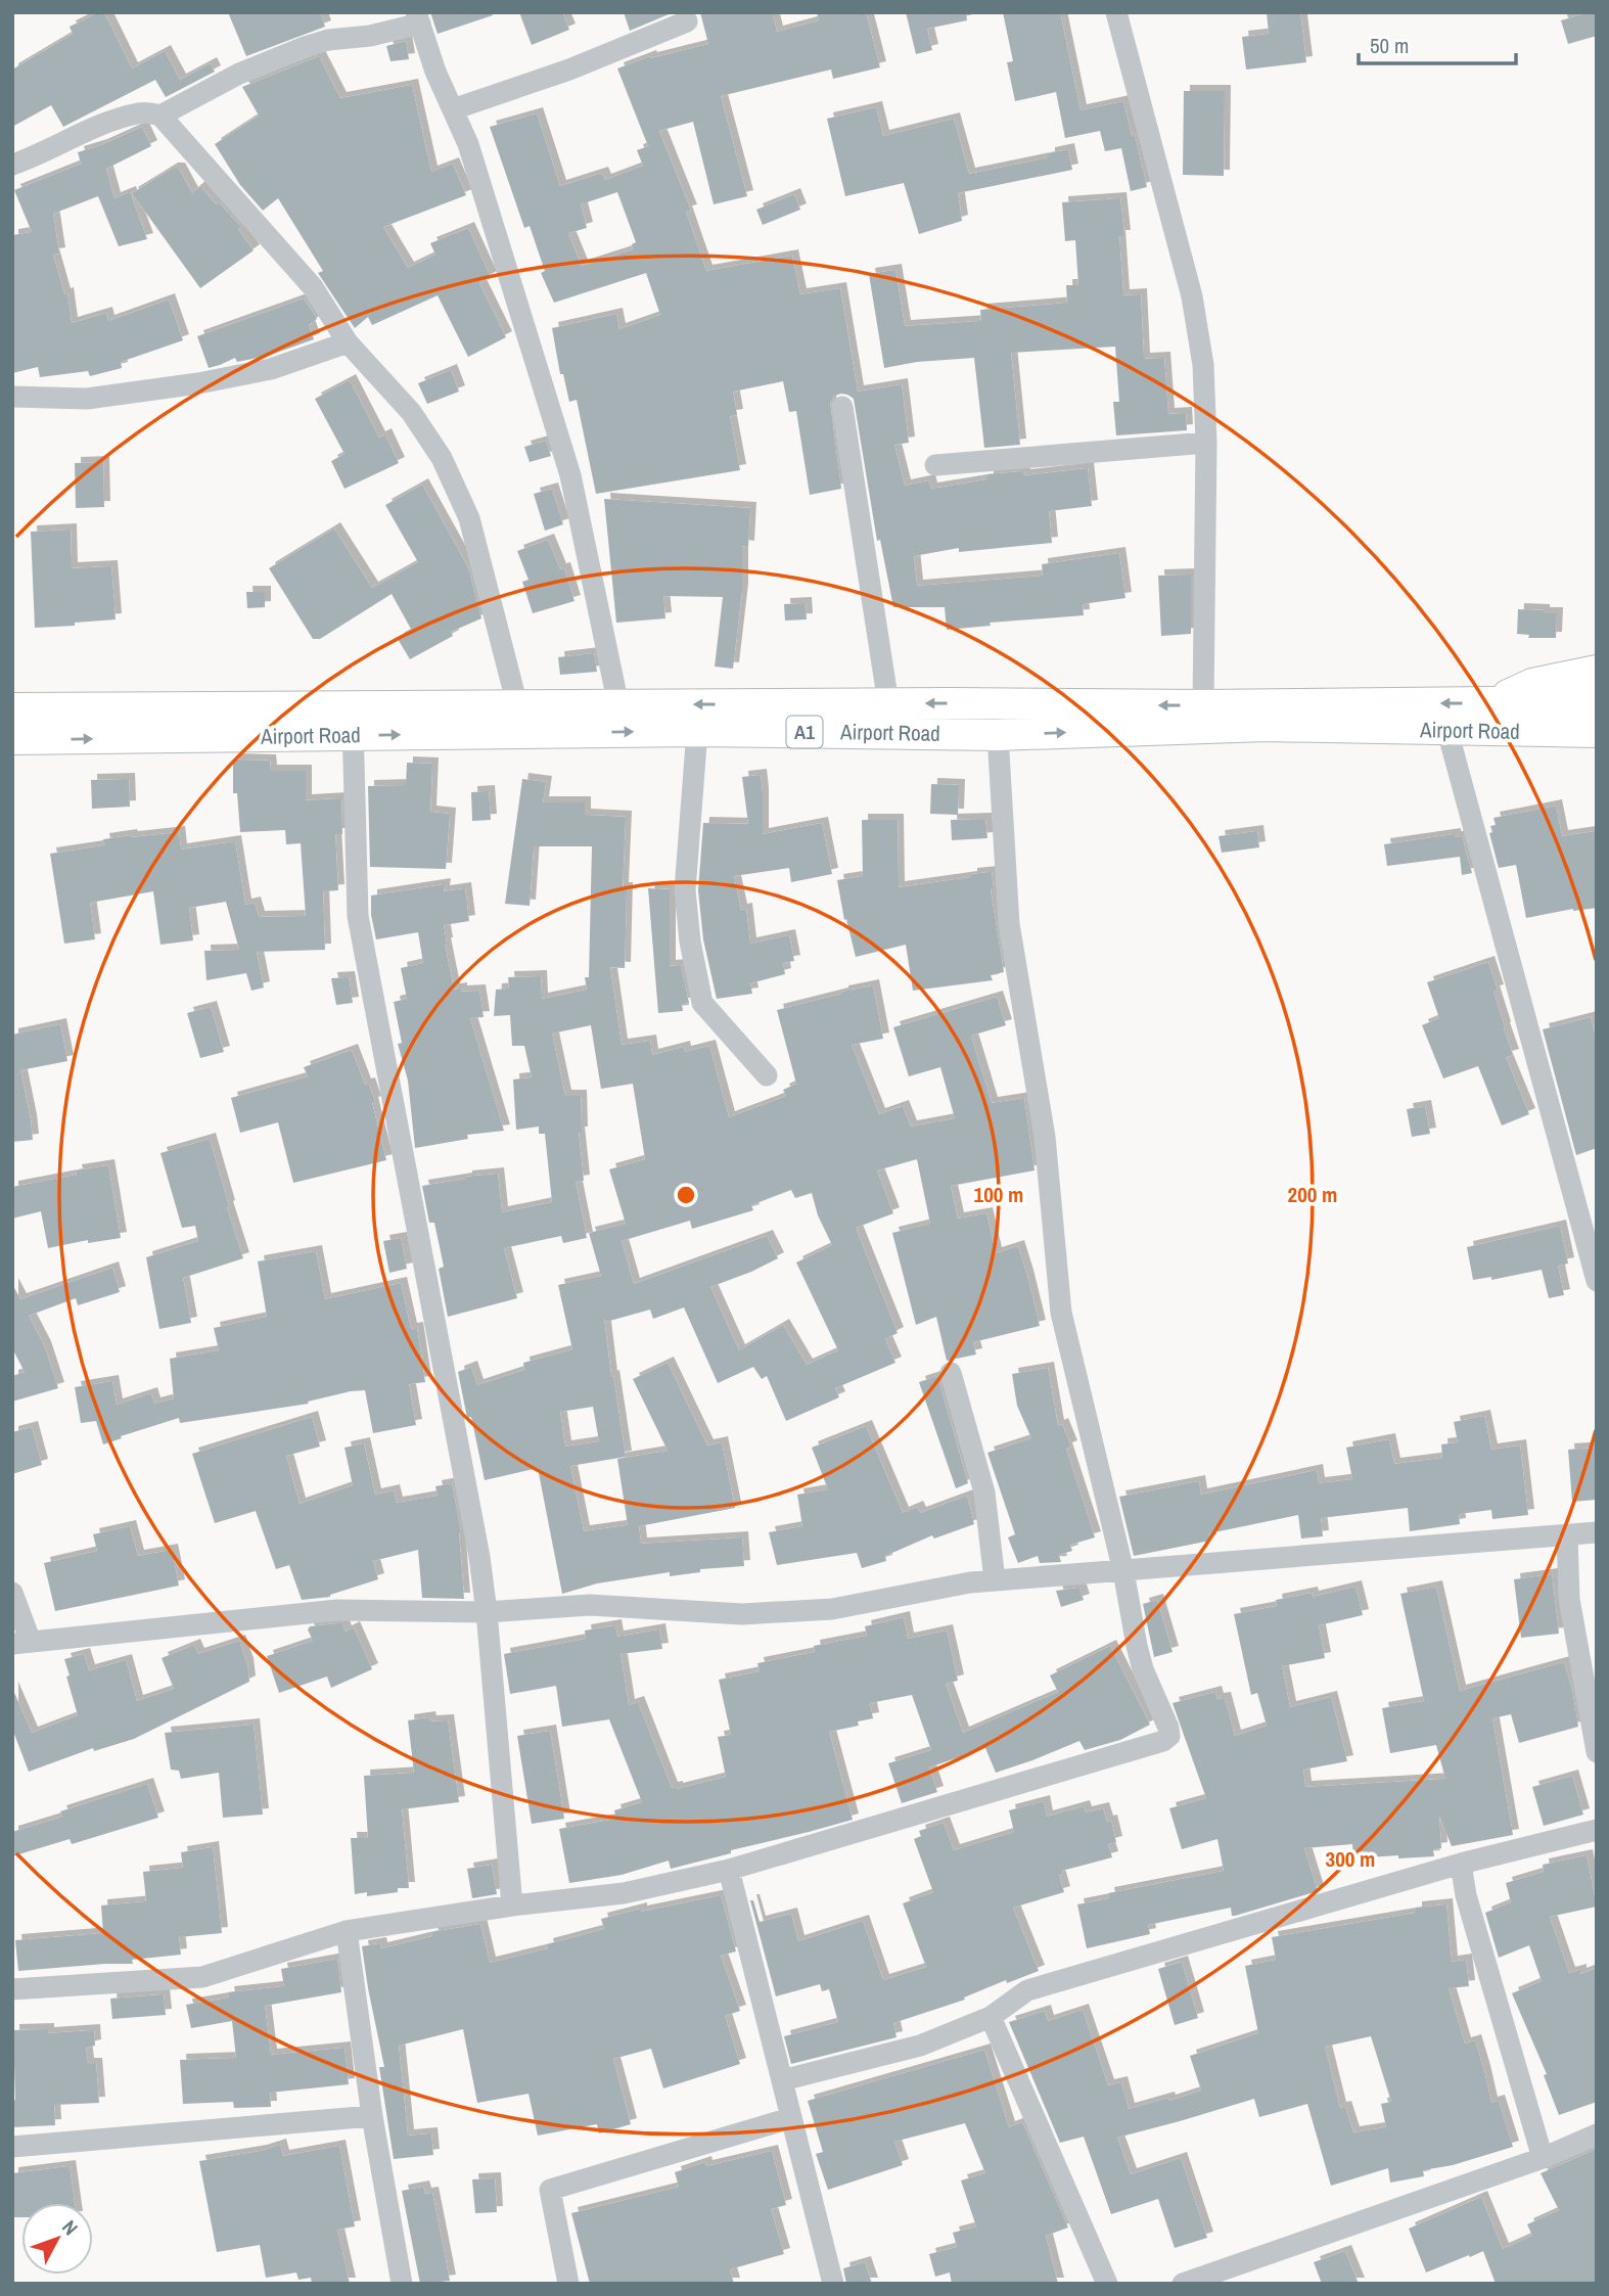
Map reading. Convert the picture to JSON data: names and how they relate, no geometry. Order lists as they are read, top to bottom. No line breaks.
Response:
{"streets":{"highway":["Airport Road","A1"]},"scale_bar":"50 m","north":"top right","rings":["100 m","200 m","300 m"]}
